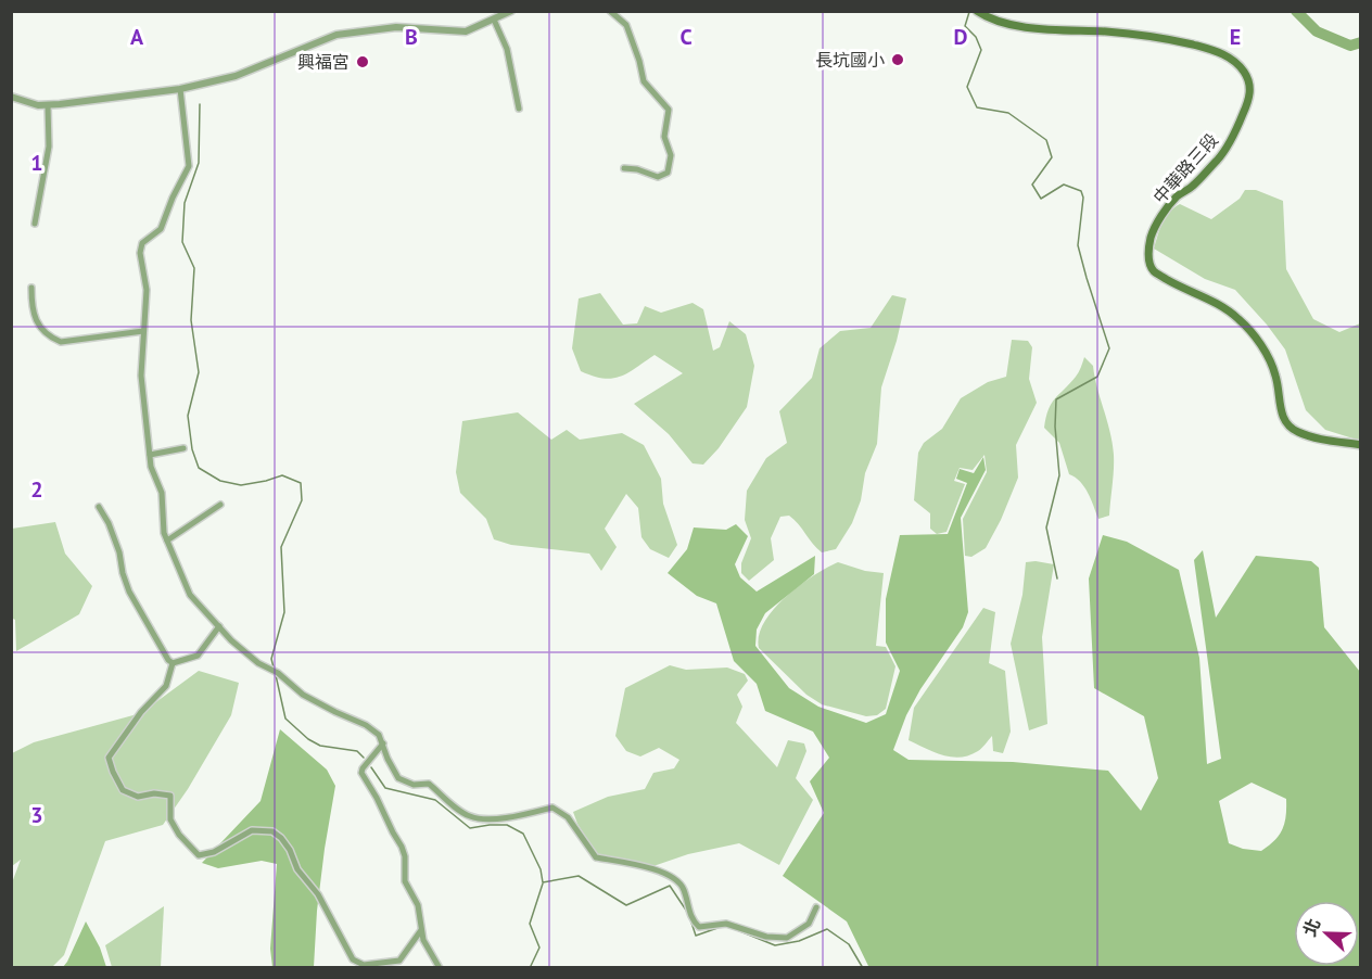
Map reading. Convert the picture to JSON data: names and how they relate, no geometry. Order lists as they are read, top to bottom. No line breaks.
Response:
{"streets":{"main road":["中華路三段"]},"places":["長坑國小","興福宮"],"north":"left","grid":{"columns":["A","B","C","D","E"],"rows":["1","2","3"]}}
